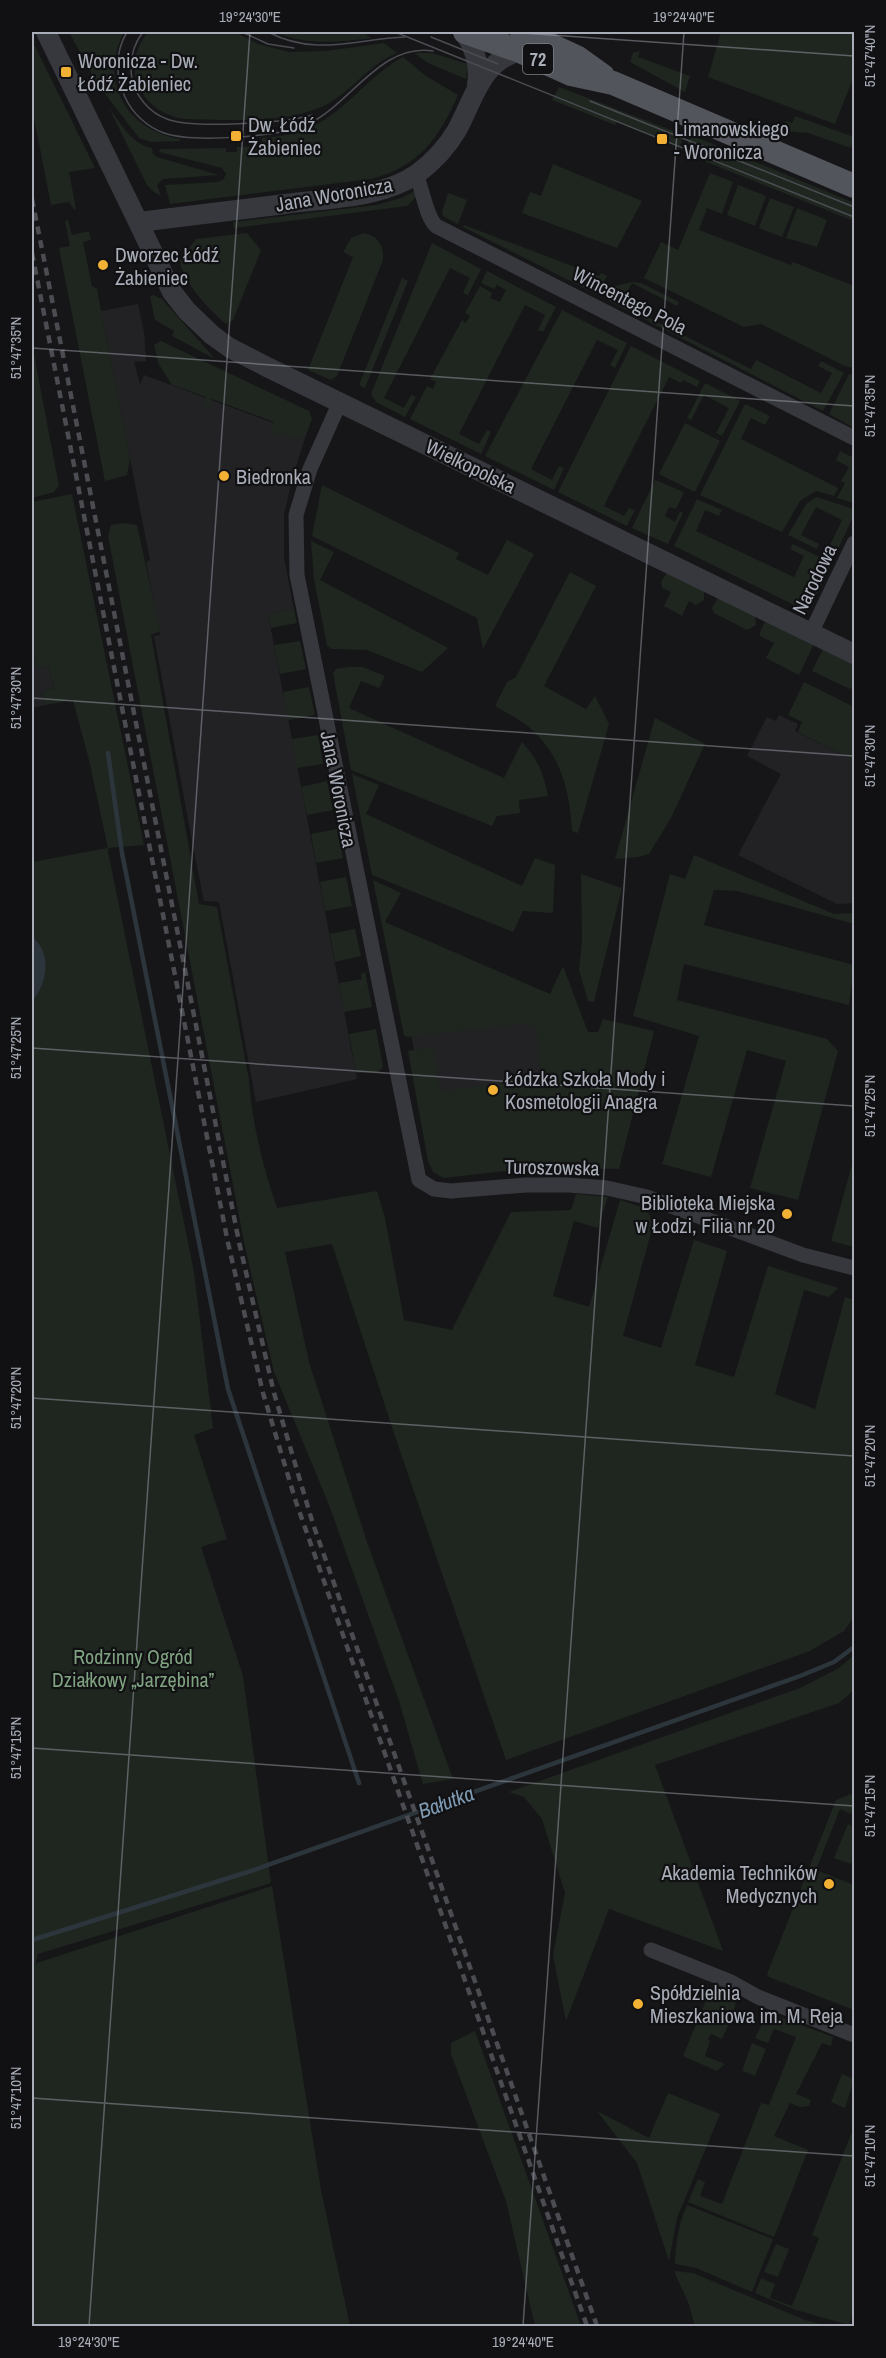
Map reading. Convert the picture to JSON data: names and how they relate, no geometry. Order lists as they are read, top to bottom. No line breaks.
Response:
{"streets":{"main road":["72"],"street":["Jana Woronicza","Wincentego Pola","Wielkopolska","Narodowa","Turoszowska"]},"crossings":[["Jana Woronicza","Wincentego Pola"],["Jana Woronicza","Wielkopolska"],["Jana Woronicza","Turoszowska"],["Wielkopolska","Narodowa"]],"water":["Bałutka"],"parks":["Rodzinny Ogród Działkowy „Jarzębina”"],"places":{"transit":["Woronicza - Dw. Łódź Żabieniec","Dw. Łódź Żabieniec","Limanowskiego - Woronicza"],"other":["Dworzec Łódź Żabieniec","Biedronka","Łódzka Szkoła Mody i Kosmetologii Anagra","Biblioteka Miejska w Łodzi, Filia nr 20","Akademia Techników Medycznych","Spółdzielnia Mieszkaniowa im. M. Reja"]},"coordinates":["19°24'30\"E","19°24'40\"E","51°47'40\"N","51°47'35\"N","51°47'30\"N","51°47'25\"N","51°47'20\"N","51°47'15\"N","51°47'10\"N"]}
